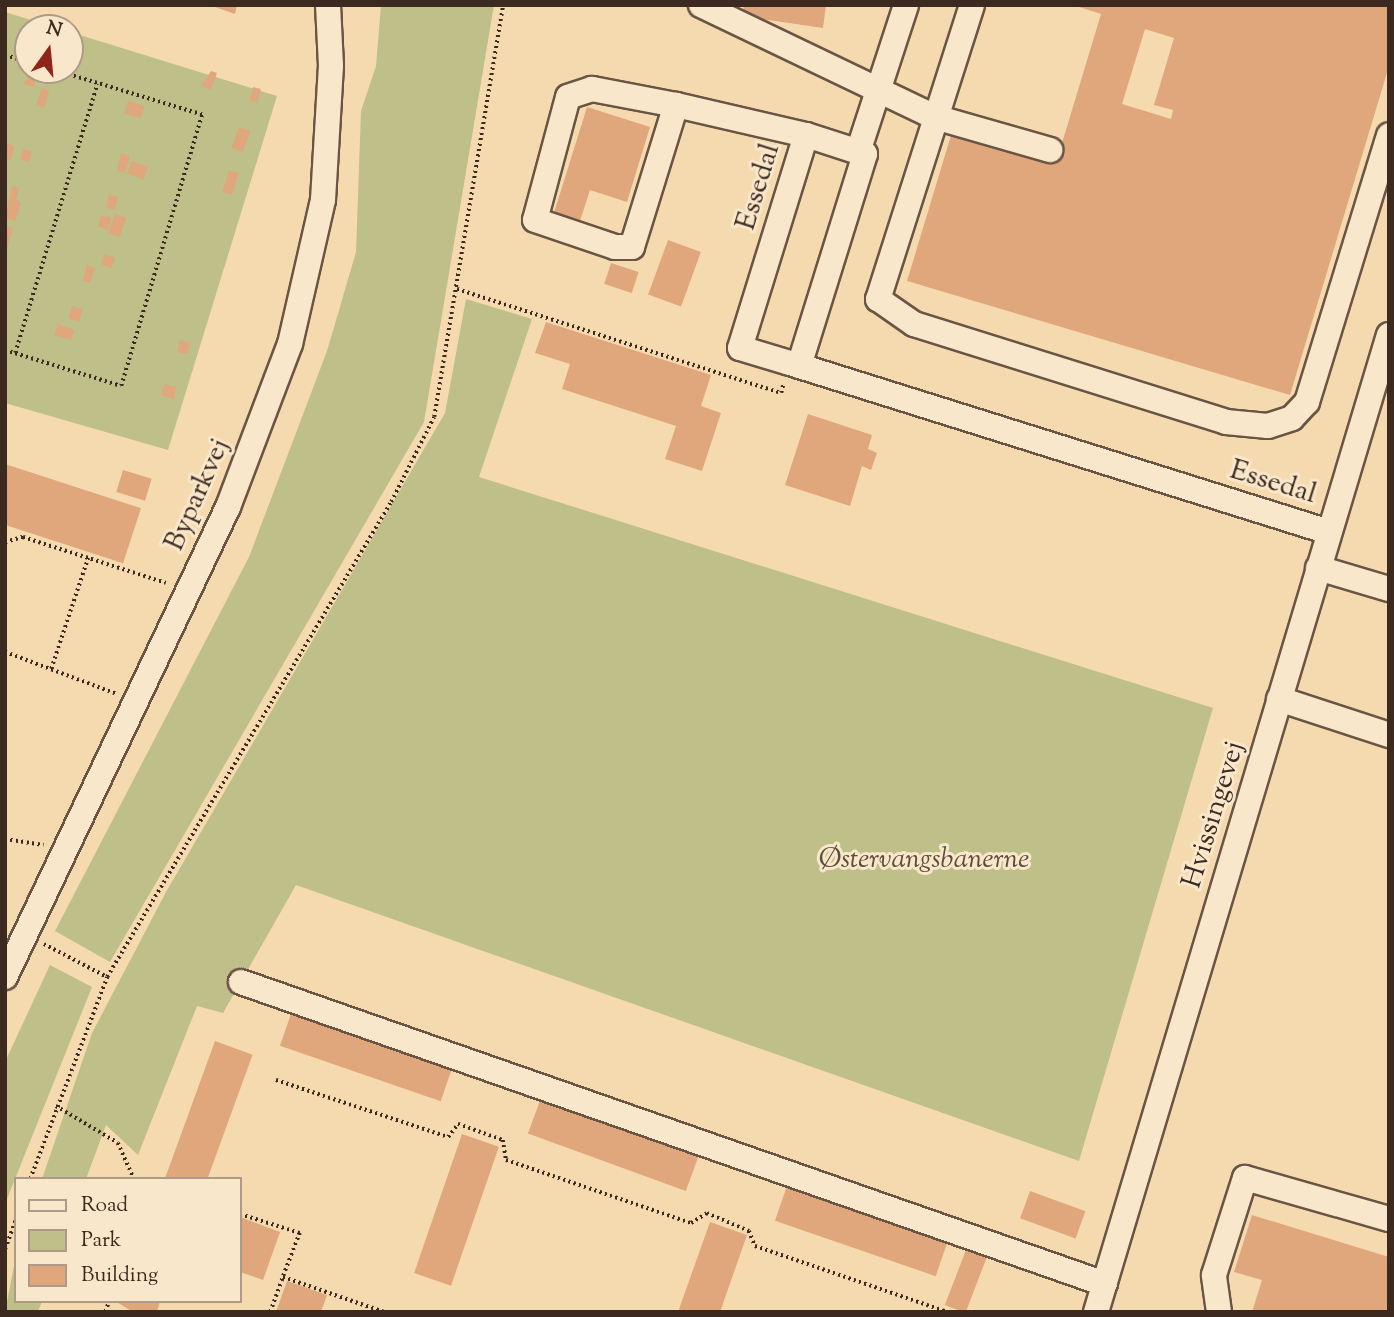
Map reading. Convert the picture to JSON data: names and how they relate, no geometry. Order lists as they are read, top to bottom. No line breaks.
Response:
{"streets":{"street":["Essedal","Byparkvej","Hvissingevej"]},"crossings":[["Essedal","Hvissingevej"]],"parks":["Østervangsbanerne"],"legend":["Road","Park","Building"],"north":"top"}
